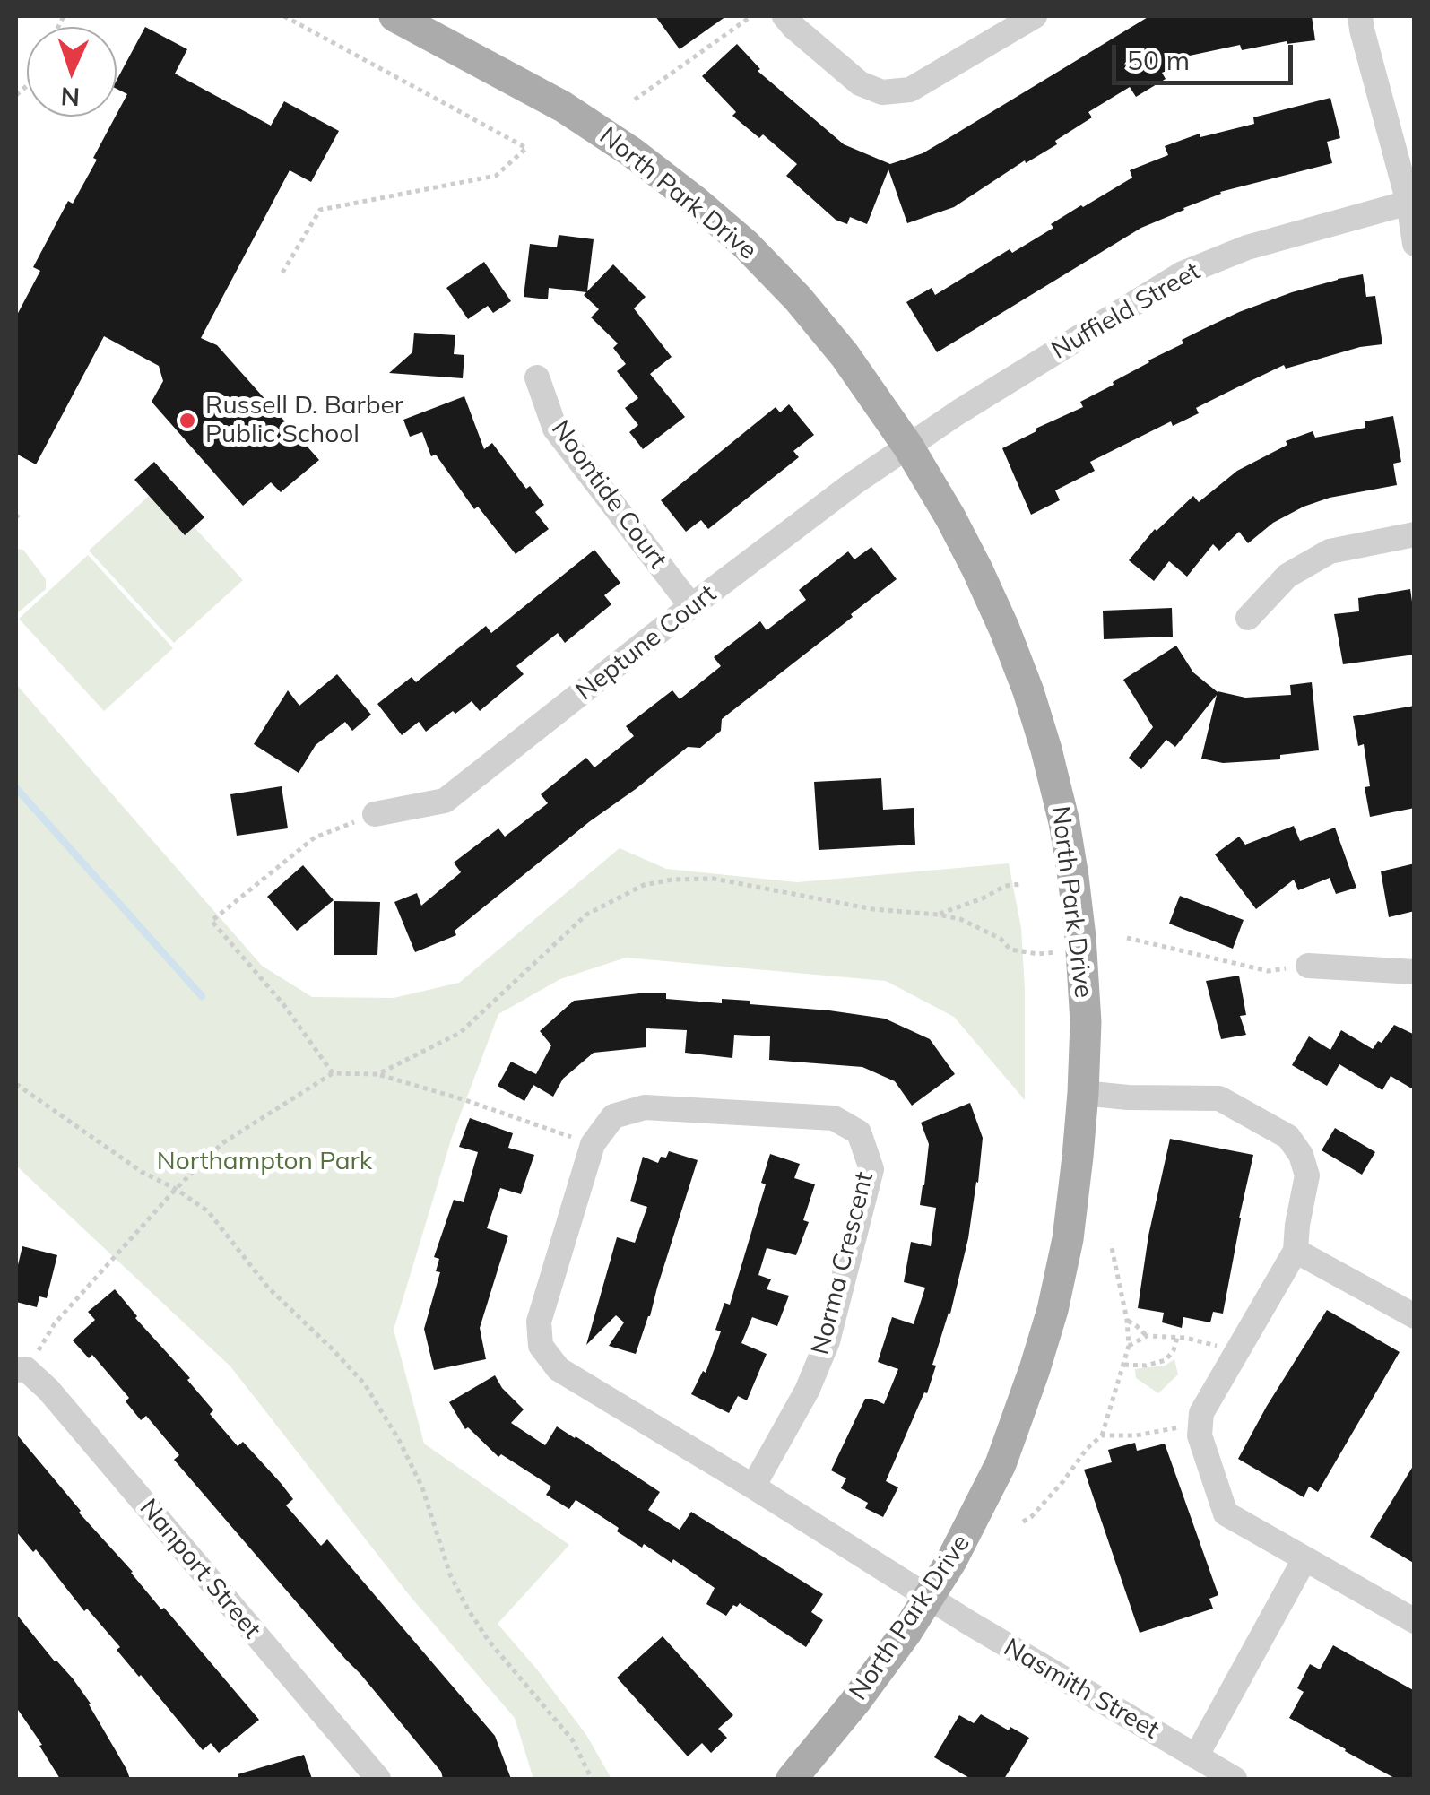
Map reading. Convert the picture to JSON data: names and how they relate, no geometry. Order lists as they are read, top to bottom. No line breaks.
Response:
{"streets":{"main road":["North Park Drive"],"street":["Nuffield Street","Noontide Court","Neptune Court","Norma Crescent","Nanport Street","Nasmith Street"]},"crossings":[["North Park Drive","Nuffield Street"],["North Park Drive","Neptune Court"],["North Park Drive","Norma Crescent"],["North Park Drive","Nasmith Street"],["Nuffield Street","Neptune Court"],["Noontide Court","Neptune Court"],["Norma Crescent","Nasmith Street"]],"parks":["Northampton Park"],"places":["Russell D. Barber Public School"],"scale_bar":"50 m","north":"bottom"}
